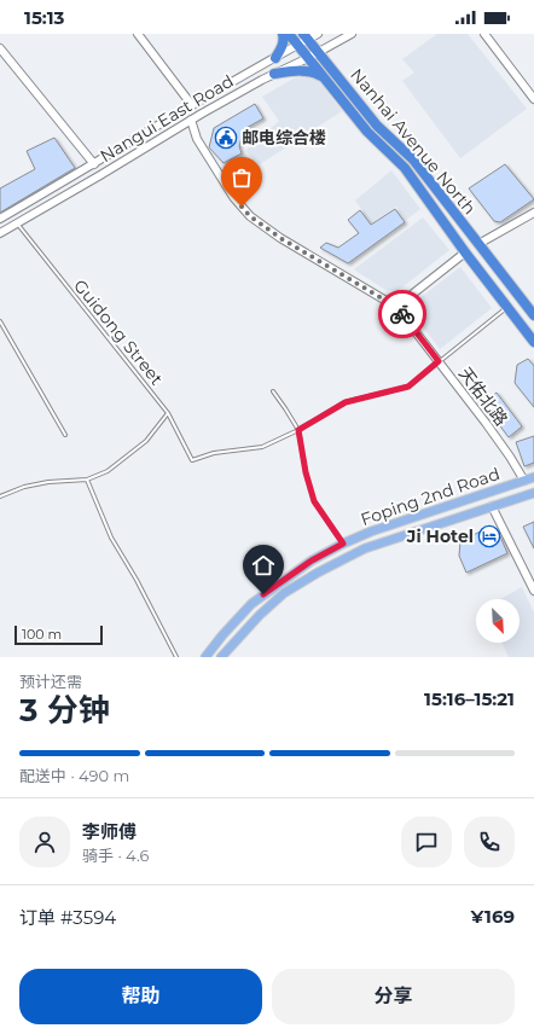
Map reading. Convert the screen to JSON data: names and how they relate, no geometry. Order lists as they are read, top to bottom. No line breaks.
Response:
{"streets":{"highway":["Nanhai Avenue North"],"main road":["Foping 2nd Road"],"street":["Nangui East Road","天佑北路"],"lane":["Guidong Street"]},"crossings":[["Nangui East Road","Nanhai Avenue North"],["Nangui East Road","Guidong Street"],["Nangui East Road","天佑北路"],["天佑北路","Foping 2nd Road"]],"places":{"public building":["邮电综合楼"],"hotel":["Ji Hotel"]},"scale_bar":"100 m","north":"bottom right","page":{"status":"15:13","scale":"100 m","heading":["3 分钟","预计还需","15:16–15:21"],"panel":["李师傅","骑手 · 4.6","订单 #3594","¥169"],"bar":"配送中 · 490 m","buttons":["帮助","分享"]}}
